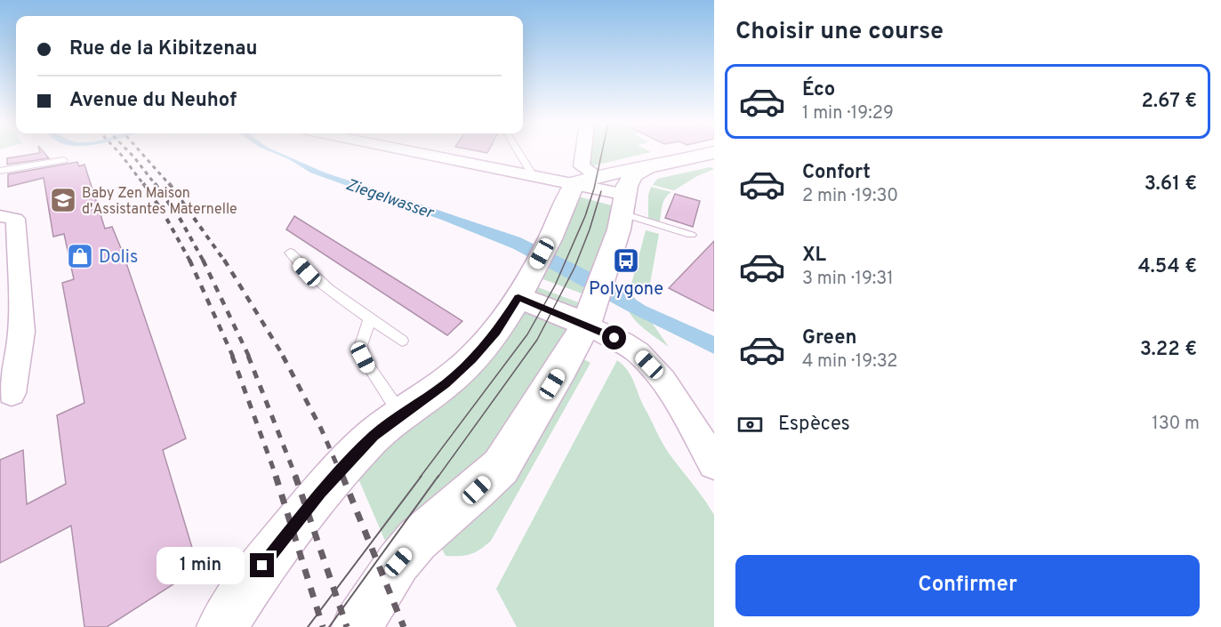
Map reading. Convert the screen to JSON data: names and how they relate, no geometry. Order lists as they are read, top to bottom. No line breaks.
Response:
{"water":["Ziegelwasser"],"places":{"school or university":["Baby Zen Maison d'Assistantes Maternelle"],"shop":["Dolis"],"bus stop":["Polygone"]},"page":{"heading":"Choisir une course","banner":["Rue de la Kibitzenau","Avenue du Neuhof"],"list":[{"name":"Éco","note":"1 min · 19:29","value":"2.67 €"},{"name":"Confort","note":"2 min · 19:30","value":"3.61 €"},{"name":"XL","note":"3 min · 19:31","value":"4.54 €"},{"name":"Green","note":"4 min · 19:32","value":"3.22 €"}],"pay":["Espèces","130 m"],"buttons":"Confirmer","bubble":"1 min"}}
